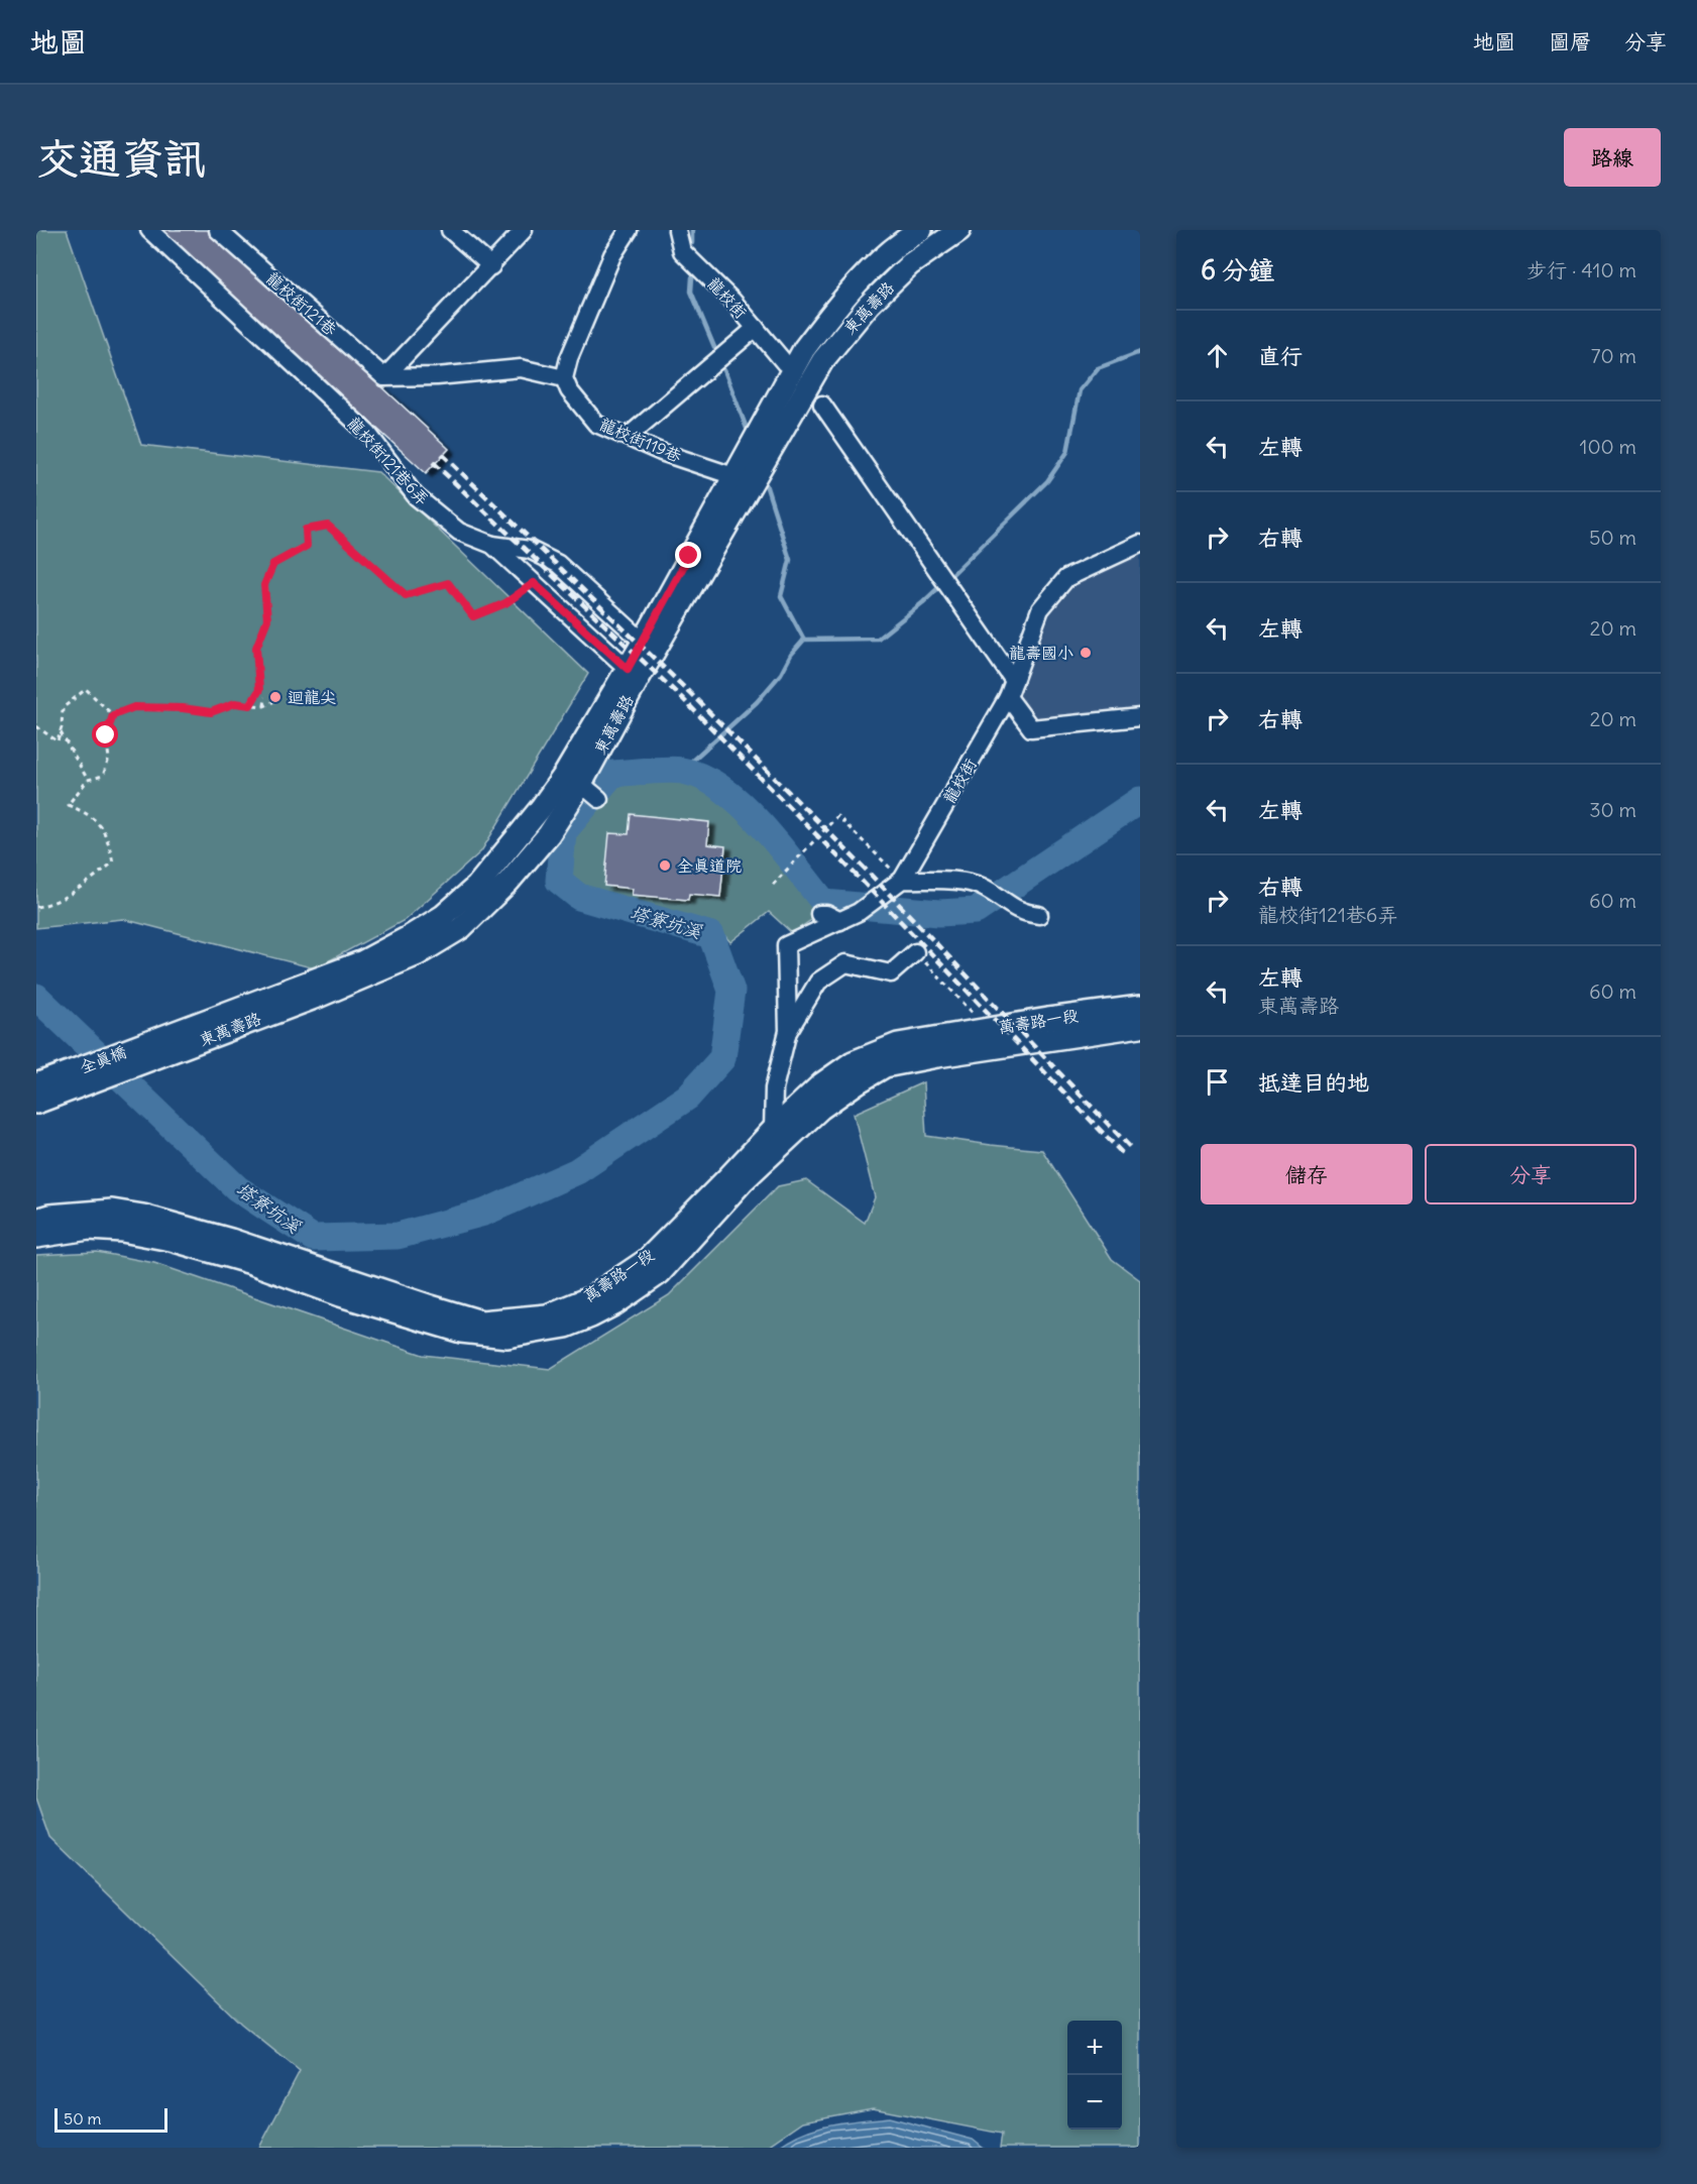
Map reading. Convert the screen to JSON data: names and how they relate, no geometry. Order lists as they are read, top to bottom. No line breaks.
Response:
{"streets":{"main road":["東萬壽路","萬壽路一段","全真橋"],"street":["龍校街","龍校街121巷","龍校街119巷","龍校街121巷6弄"]},"crossings":[["龍校街","萬壽路一段"],["東萬壽路","龍校街119巷"],["東萬壽路","龍校街121巷6弄"],["東萬壽路","全真橋"]],"water":["塔寮坑溪"],"places":["龍壽國小","迴龍尖","全真道院"],"scale_bar":"50 m","page":{"header":"地圖","nav":["地圖","圖層","分享"],"buttons":["路線",["儲存","分享"]],"title":"交通資訊","heading":["6 分鐘","步行 · 410 m"],"list":[["直行","70 m"],["左轉","100 m"],["右轉","50 m"],["左轉","20 m"],["右轉","20 m"],["左轉","30 m"],["右轉","龍校街121巷6弄","60 m"],["左轉","東萬壽路","60 m"],"抵達目的地"],"map_buttons":["+","−"],"scale":"50 m"}}
